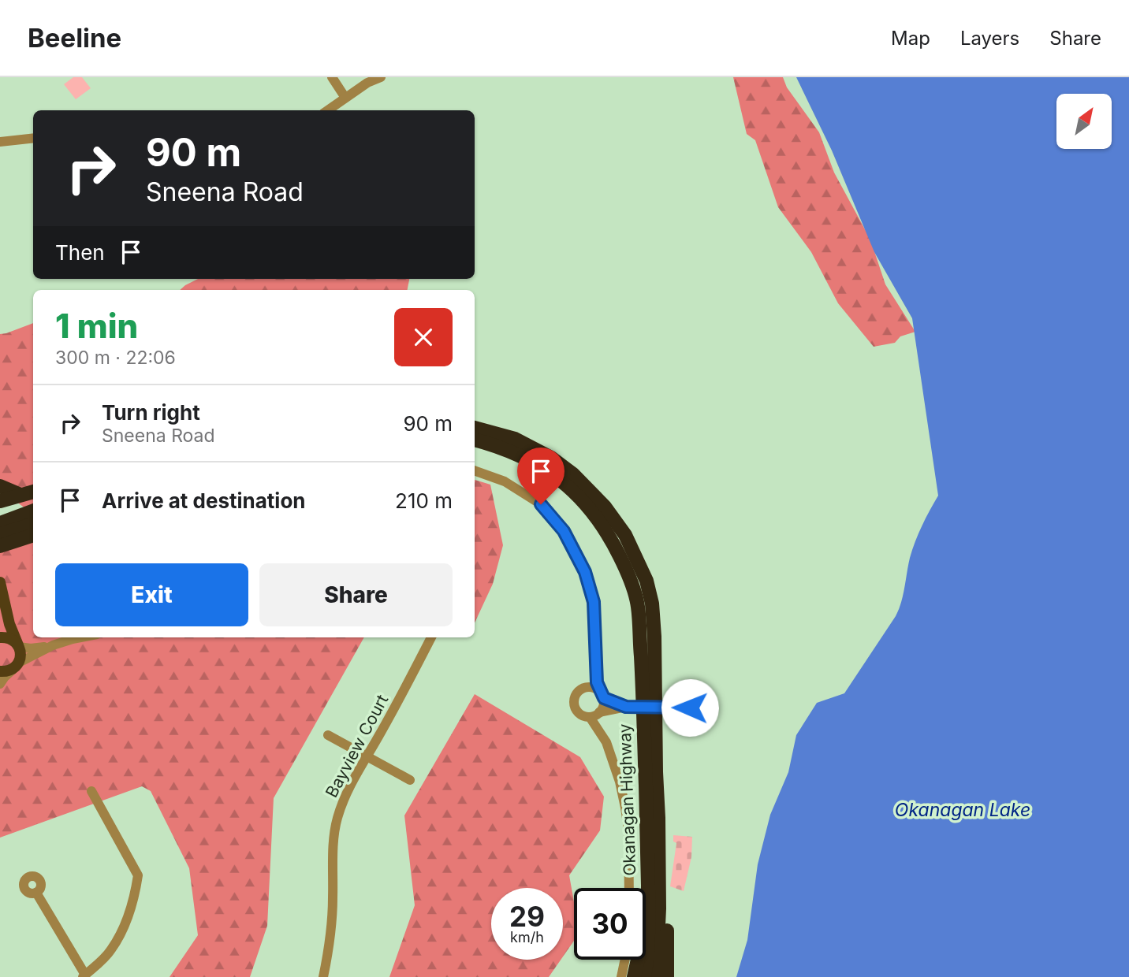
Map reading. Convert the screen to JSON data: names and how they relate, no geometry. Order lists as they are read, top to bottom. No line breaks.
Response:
{"streets":{"highway":["Okanagan Highway"],"street":["Bayview Court"]},"water":["Okanagan Lake"],"north":"top right","page":{"header":"Beeline","nav":["Map","Layers","Share"],"turn":["90 m","Sneena Road"],"then":"Then","heading":["1 min","300 m · 22:06"],"list":[{"name":"Turn right","note":"Sneena Road","value":"90 m"},{"name":"Arrive at destination","value":"210 m"}],"buttons":["Exit","Share"],"speed":"29 km/h","limit":"30"}}
